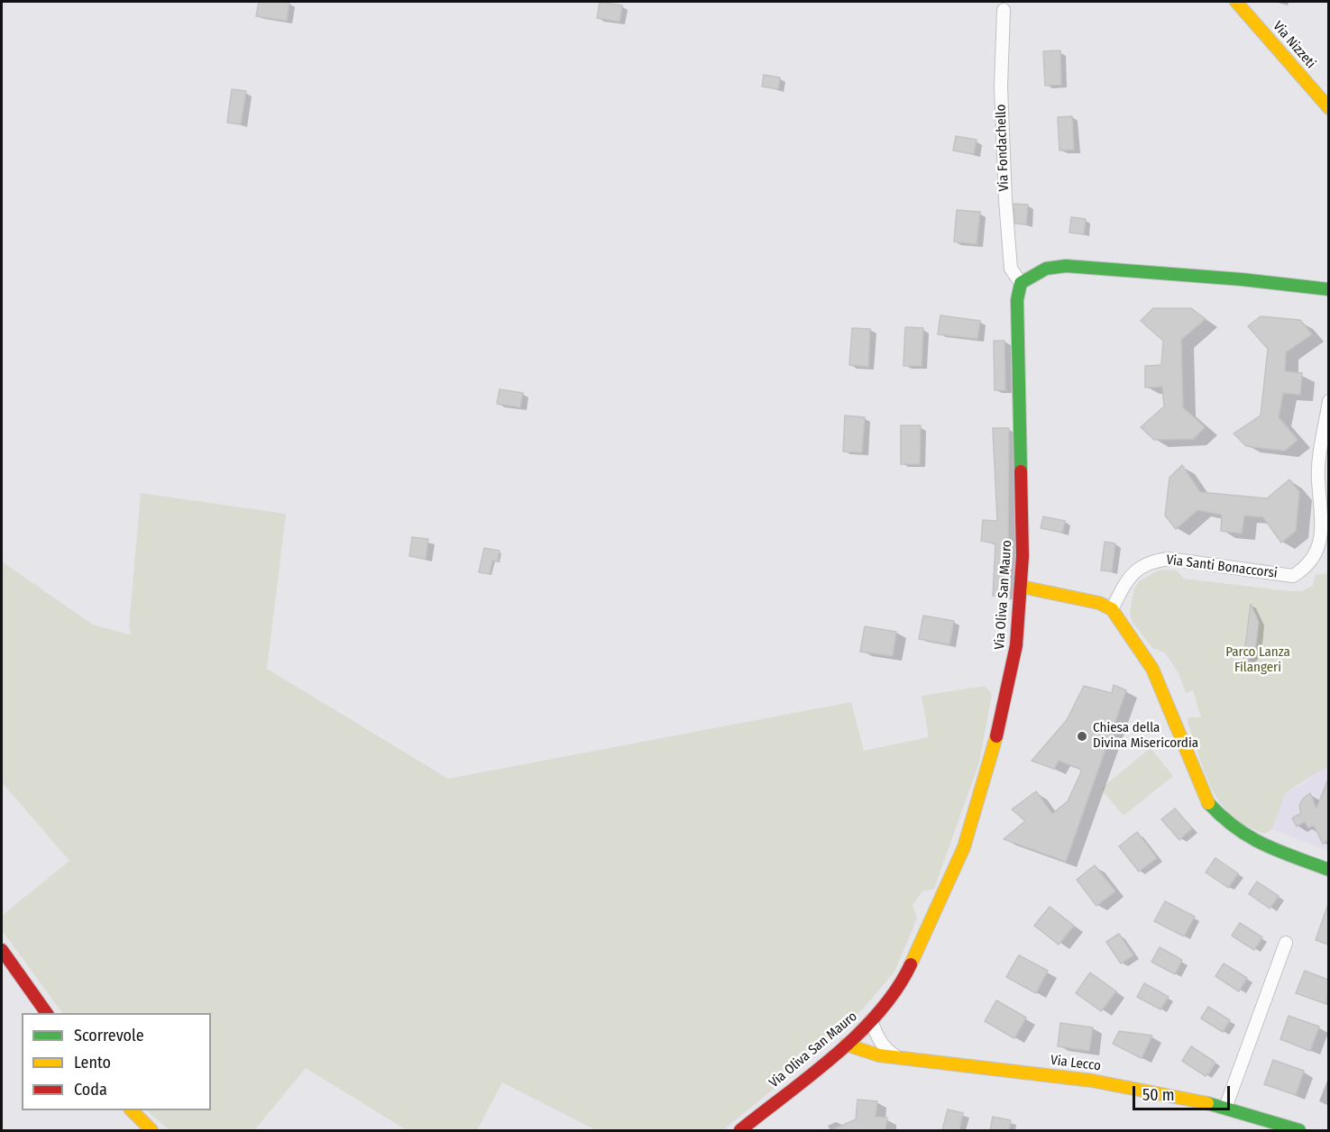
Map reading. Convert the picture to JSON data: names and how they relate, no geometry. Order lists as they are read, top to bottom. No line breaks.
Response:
{"streets":{"street":["Via Nizzeti","Via Fondachello","Via Santi Bonaccorsi","Via Oliva San Mauro","Via Lecco"]},"crossings":[["Via Fondachello","Via Oliva San Mauro"],["Via Oliva San Mauro","Via Lecco"]],"parks":["Parco Lanza Filangeri"],"places":["Chiesa della Divina Misericordia"],"legend":["Scorrevole","Lento","Coda"],"scale_bar":"50 m"}
